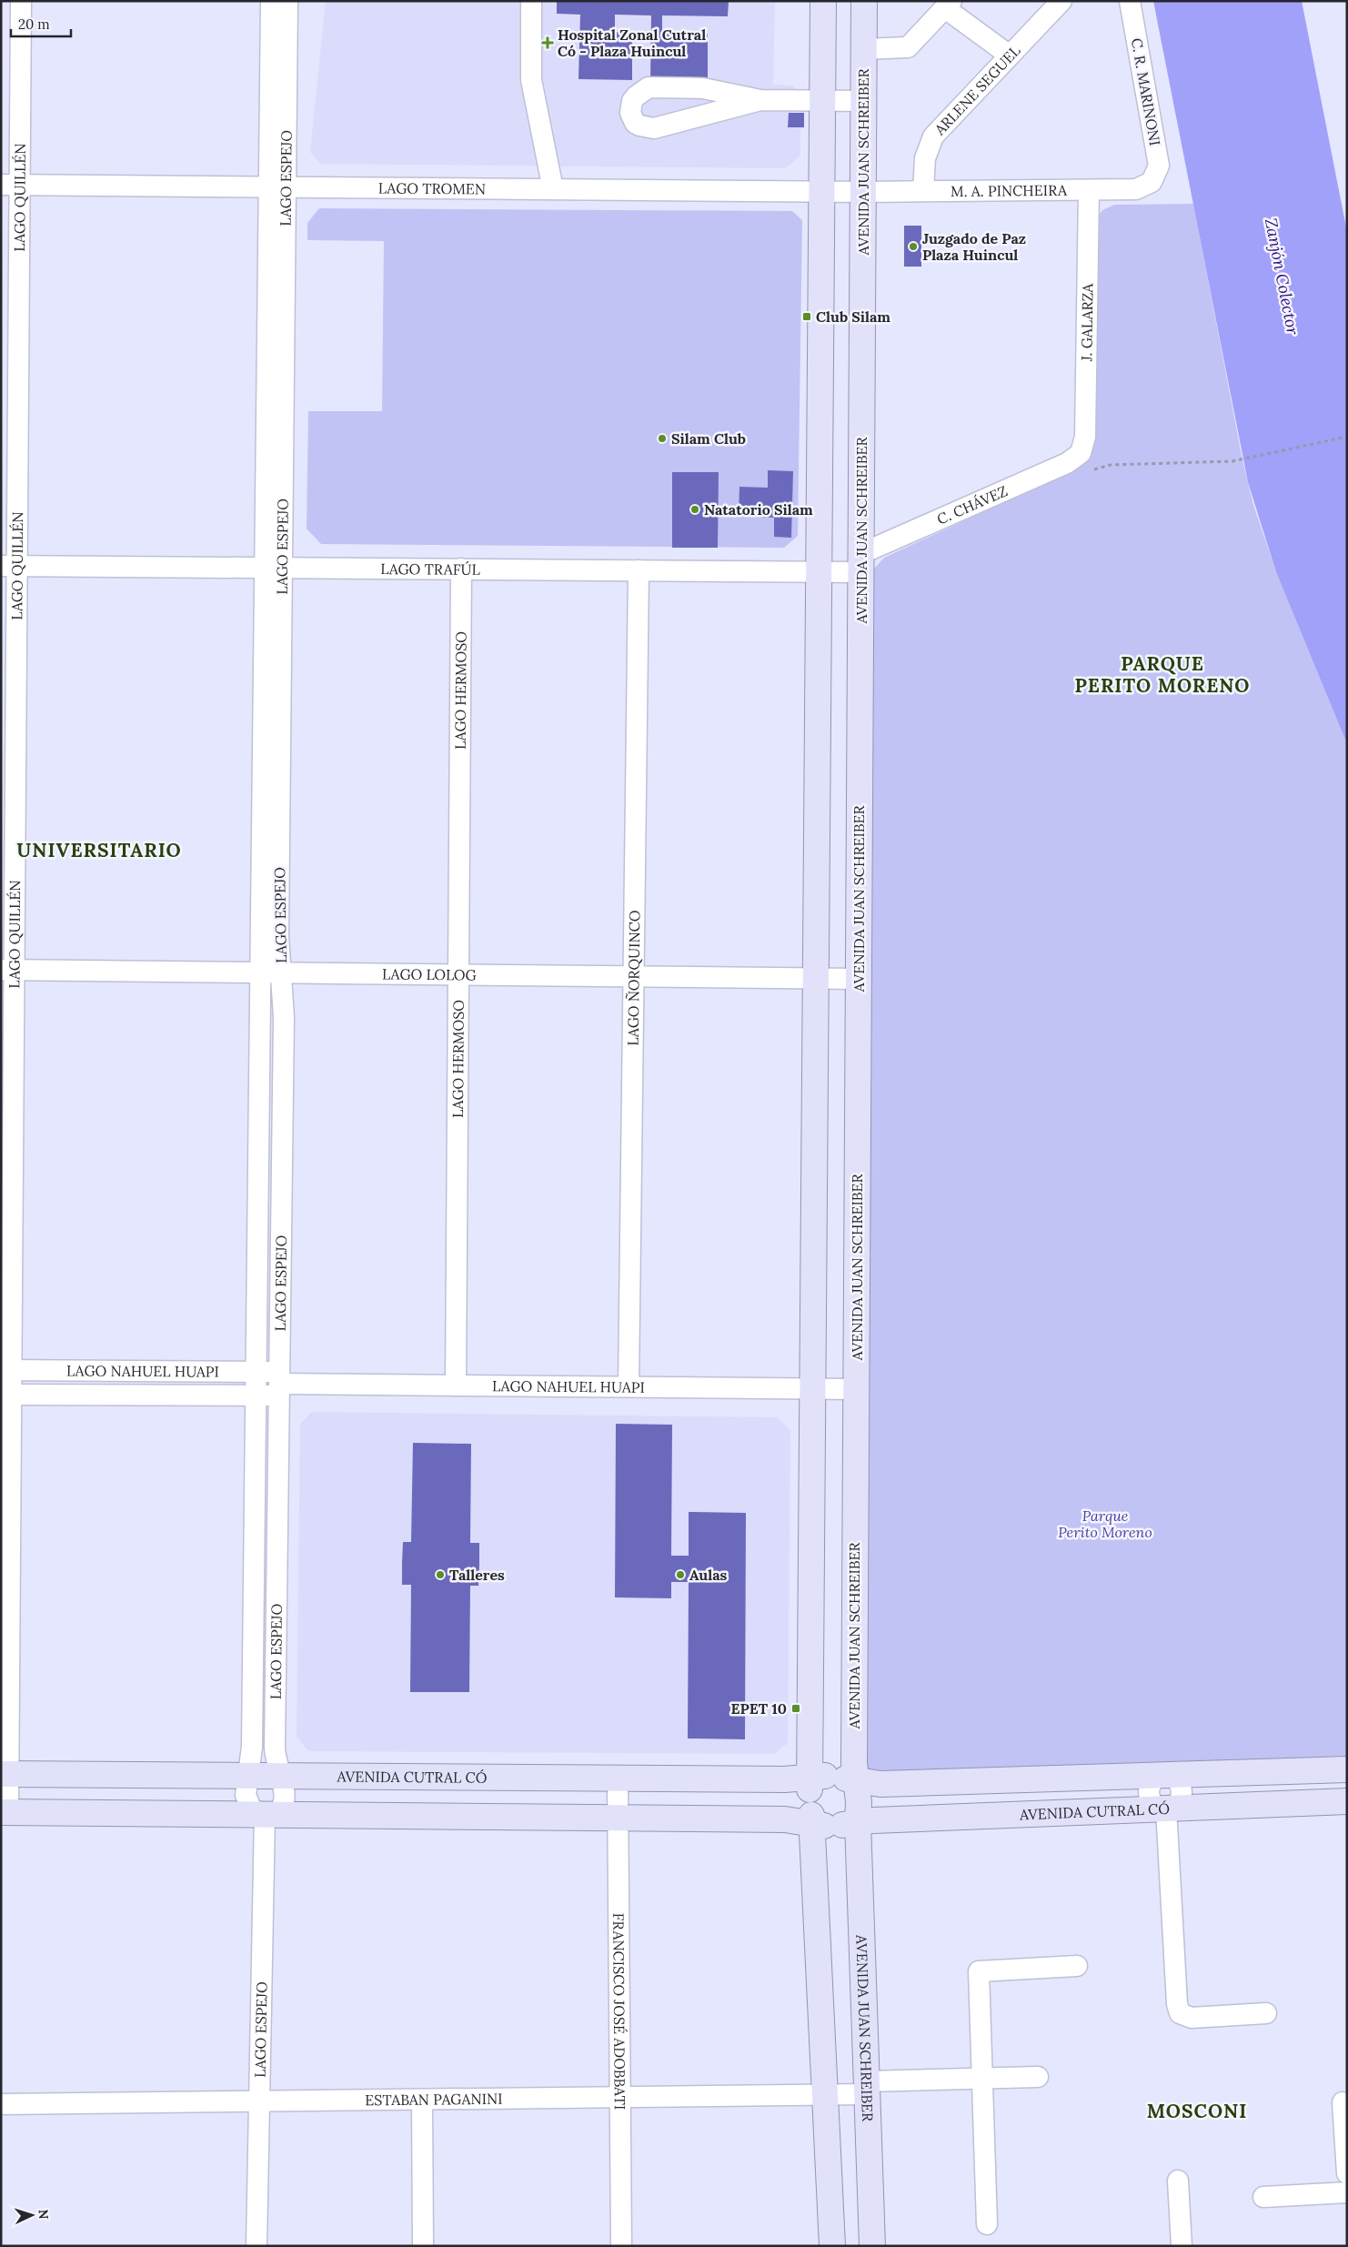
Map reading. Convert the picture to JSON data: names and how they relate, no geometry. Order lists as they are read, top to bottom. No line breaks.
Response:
{"streets":{"main road":["AVENIDA JUAN SCHREIBER","AVENIDA CUTRAL CÓ"],"street":["ARLENE SEGUEL","C. R. MARINONI","LAGO ESPEJO","LAGO TROMEN","M. A. PINCHEIRA","LAGO QUILLÉN","J. GALARZA","C. CHÁVEZ","LAGO TRAFÚL","LAGO HERMOSO","LAGO LOLOG","LAGO ÑORQUINCO","LAGO NAHUEL HUAPI","FRANCISCO JOSÉ ADOBBATI","ESTABAN PAGANINI"]},"crossings":[["ARLENE SEGUEL","M. A. PINCHEIRA"],["C. R. MARINONI","M. A. PINCHEIRA"],["AVENIDA JUAN SCHREIBER","LAGO TROMEN"],["AVENIDA JUAN SCHREIBER","M. A. PINCHEIRA"],["AVENIDA JUAN SCHREIBER","C. CHÁVEZ"],["AVENIDA JUAN SCHREIBER","LAGO TRAFÚL"],["AVENIDA JUAN SCHREIBER","LAGO LOLOG"],["AVENIDA JUAN SCHREIBER","LAGO NAHUEL HUAPI"],["AVENIDA JUAN SCHREIBER","AVENIDA CUTRAL CÓ"],["AVENIDA JUAN SCHREIBER","ESTABAN PAGANINI"],["LAGO ESPEJO","LAGO TROMEN"],["LAGO ESPEJO","LAGO TRAFÚL"],["LAGO ESPEJO","LAGO LOLOG"],["LAGO ESPEJO","LAGO NAHUEL HUAPI"],["LAGO ESPEJO","AVENIDA CUTRAL CÓ"],["LAGO ESPEJO","ESTABAN PAGANINI"],["LAGO TROMEN","M. A. PINCHEIRA"],["LAGO TROMEN","LAGO QUILLÉN"],["M. A. PINCHEIRA","J. GALARZA"],["LAGO QUILLÉN","LAGO TRAFÚL"],["LAGO QUILLÉN","LAGO LOLOG"],["LAGO QUILLÉN","LAGO NAHUEL HUAPI"],["LAGO QUILLÉN","AVENIDA CUTRAL CÓ"],["J. GALARZA","C. CHÁVEZ"],["C. CHÁVEZ","LAGO TRAFÚL"],["LAGO TRAFÚL","LAGO HERMOSO"],["LAGO TRAFÚL","LAGO ÑORQUINCO"],["LAGO HERMOSO","LAGO LOLOG"],["LAGO HERMOSO","LAGO NAHUEL HUAPI"],["LAGO LOLOG","LAGO ÑORQUINCO"],["LAGO ÑORQUINCO","LAGO NAHUEL HUAPI"],["AVENIDA CUTRAL CÓ","FRANCISCO JOSÉ ADOBBATI"],["FRANCISCO JOSÉ ADOBBATI","ESTABAN PAGANINI"]],"districts":["PARQUE PERITO MORENO","UNIVERSITARIO","MOSCONI"],"water":["Zanjón Colector"],"parks":["Parque Perito Moreno"],"places":{"health":["Hospital Zonal Cutral Có - Plaza Huincul"],"other":["Juzgado de Paz Plaza Huincul","Silam Club","Natatorio Silam","Talleres","Aulas"],"transit":["Club Silam","EPET 10"]},"scale_bar":"20 m","north":"right"}
